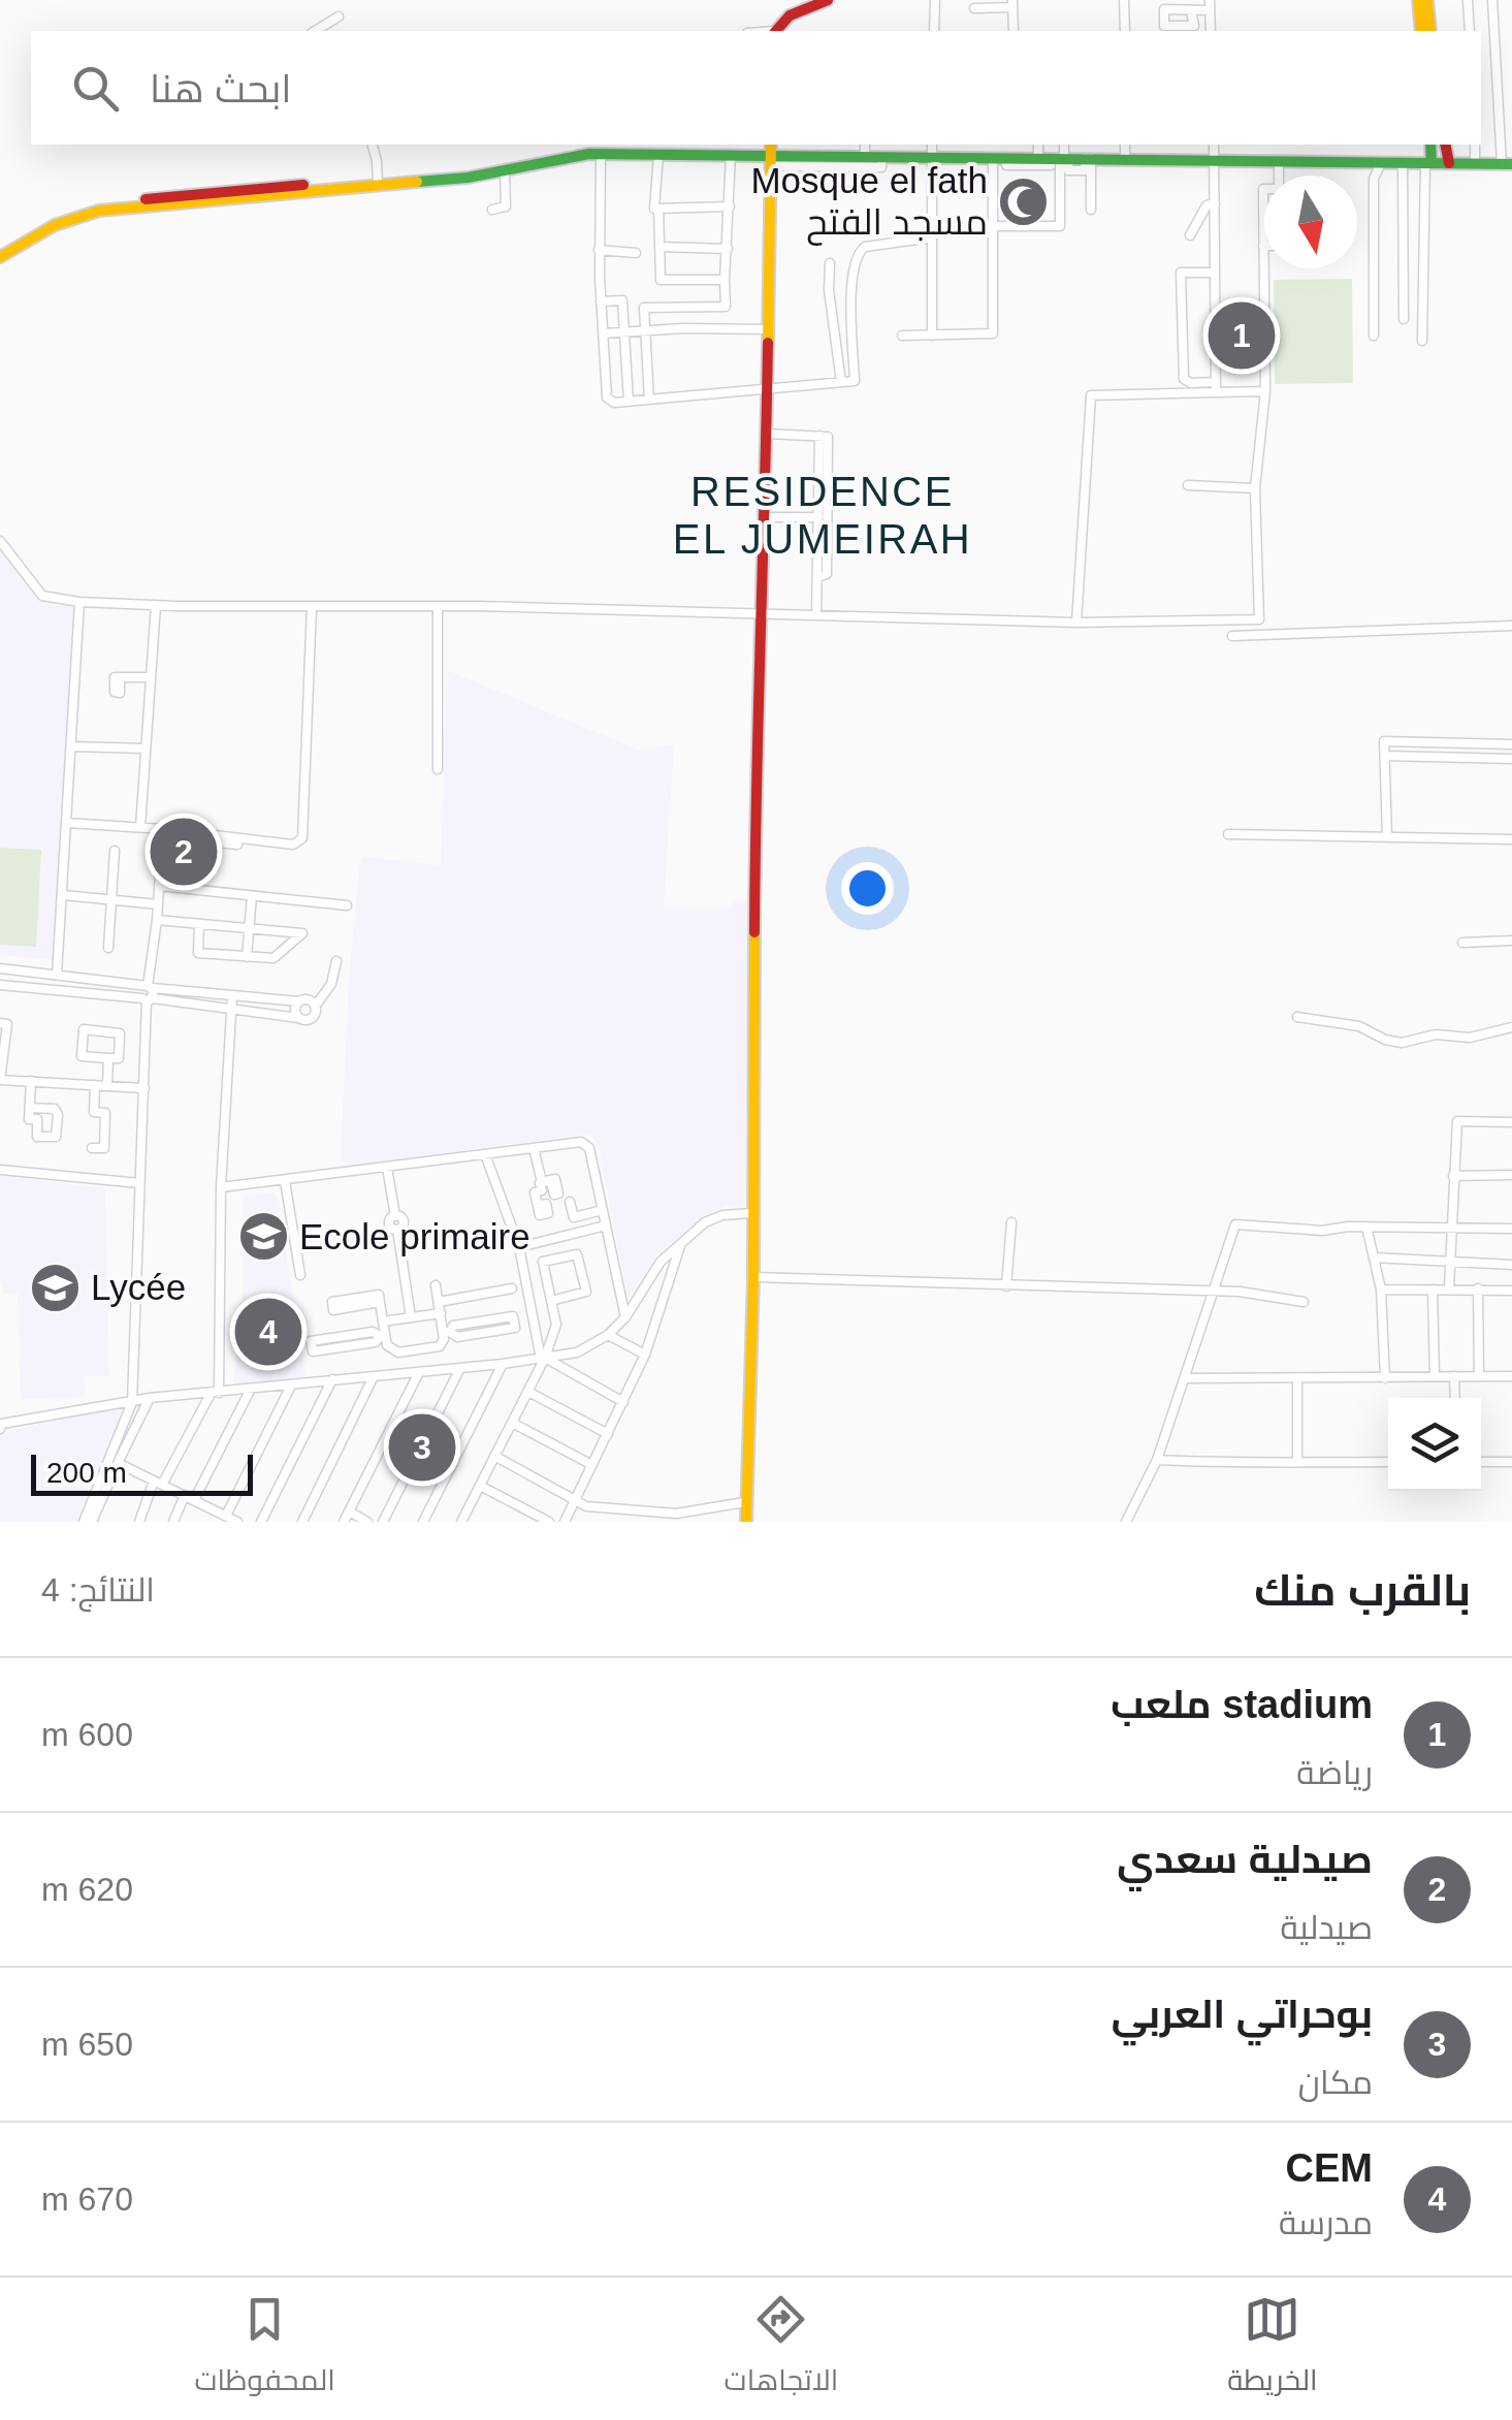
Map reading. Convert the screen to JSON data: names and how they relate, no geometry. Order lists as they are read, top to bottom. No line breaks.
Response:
{"districts":["RESIDENCE EL JUMEIRAH"],"places":{"mosque":["Mosque el fath مسجد الفتح"],"school or university":["Ecole primaire","Lycée"]},"scale_bar":"200 m","north":"bottom","page":{"search":"ابحث هنا","pins":["1","2","4","3"],"scale":"200 m","heading":["بالقرب منك","النتائج: 4"],"list":[{"mark":"1","name":"stadium ملعب","note":"رياضة","value":"600 m"},{"mark":"2","name":"صيدلية سعدي","note":"صيدلية","value":"620 m"},{"mark":"3","name":"بوحراتي العربي","note":"مكان","value":"650 m"},{"mark":"4","name":"CEM","note":"مدرسة","value":"670 m"}],"nav":["الخريطة","الاتجاهات","المحفوظات"]}}
